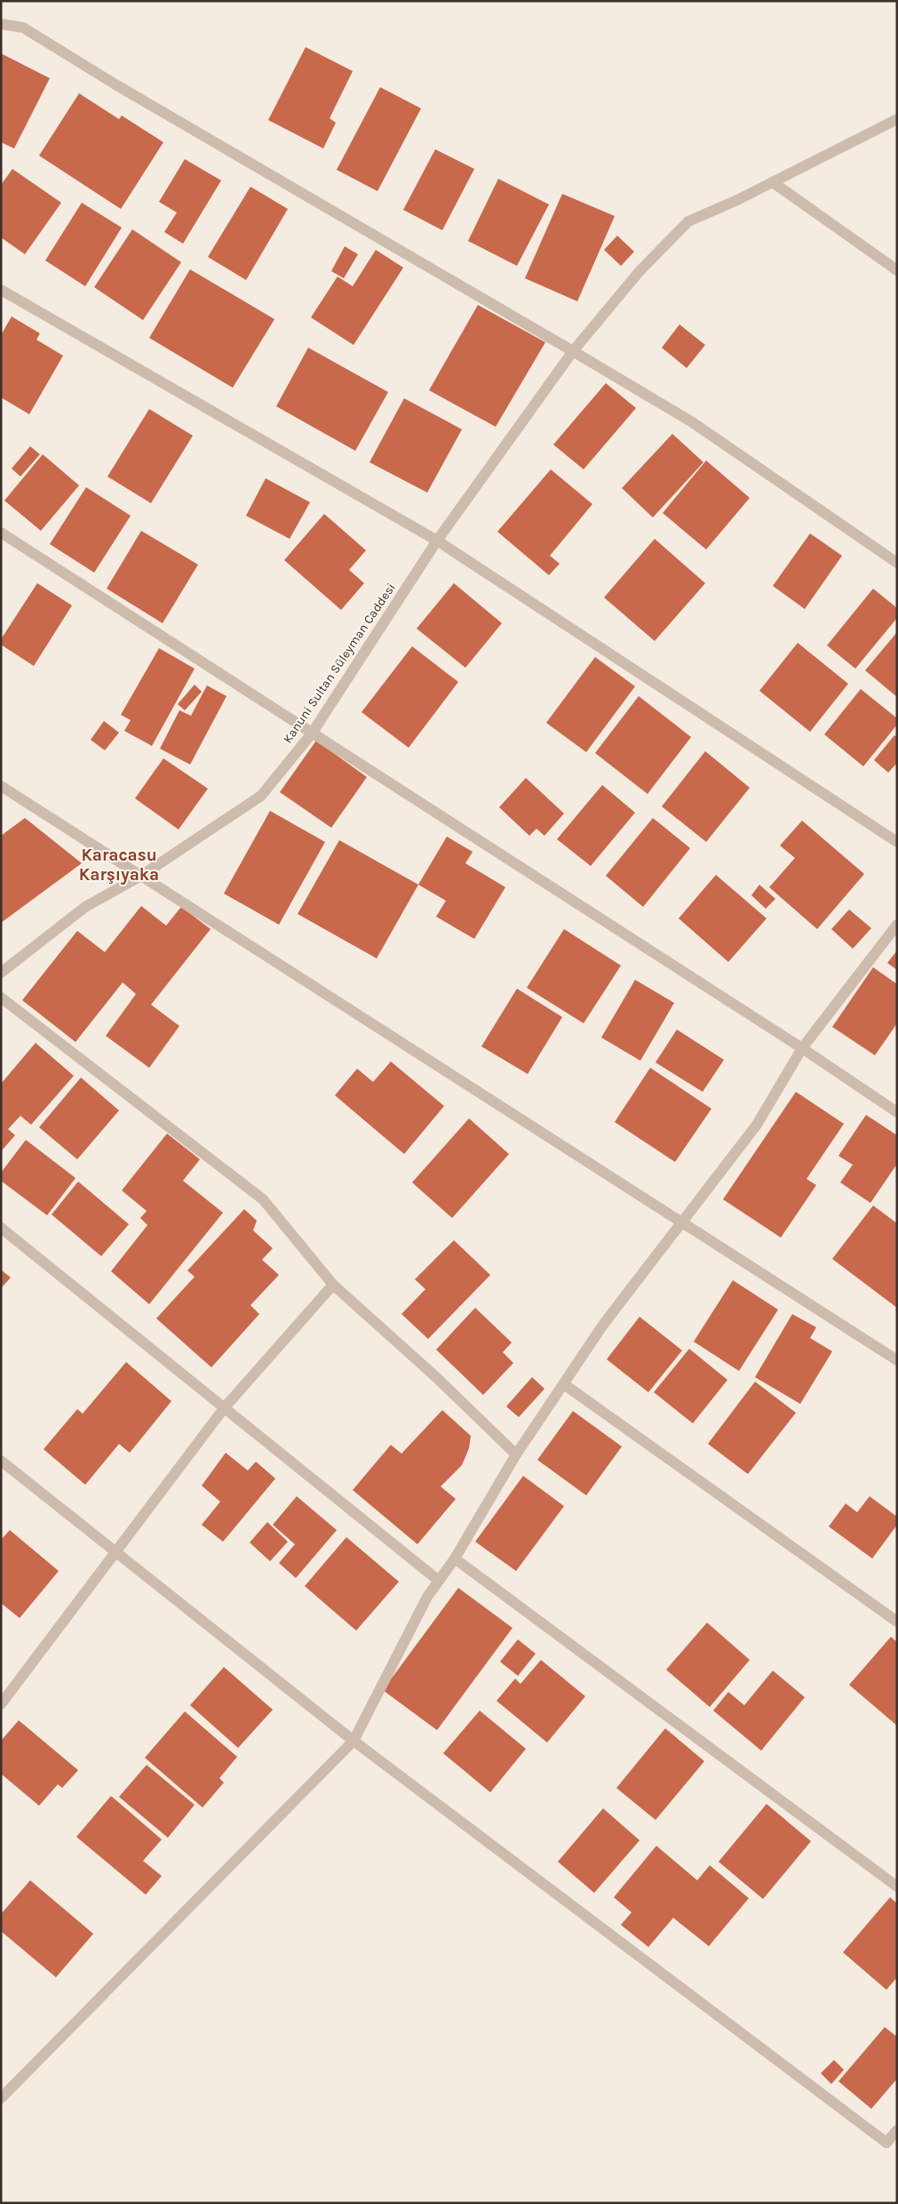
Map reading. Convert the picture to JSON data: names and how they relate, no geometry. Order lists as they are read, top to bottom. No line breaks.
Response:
{"streets":{"street":["Kanuni Sultan Süleyman Caddesi"]},"districts":["Karacasu Karşıyaka"]}
